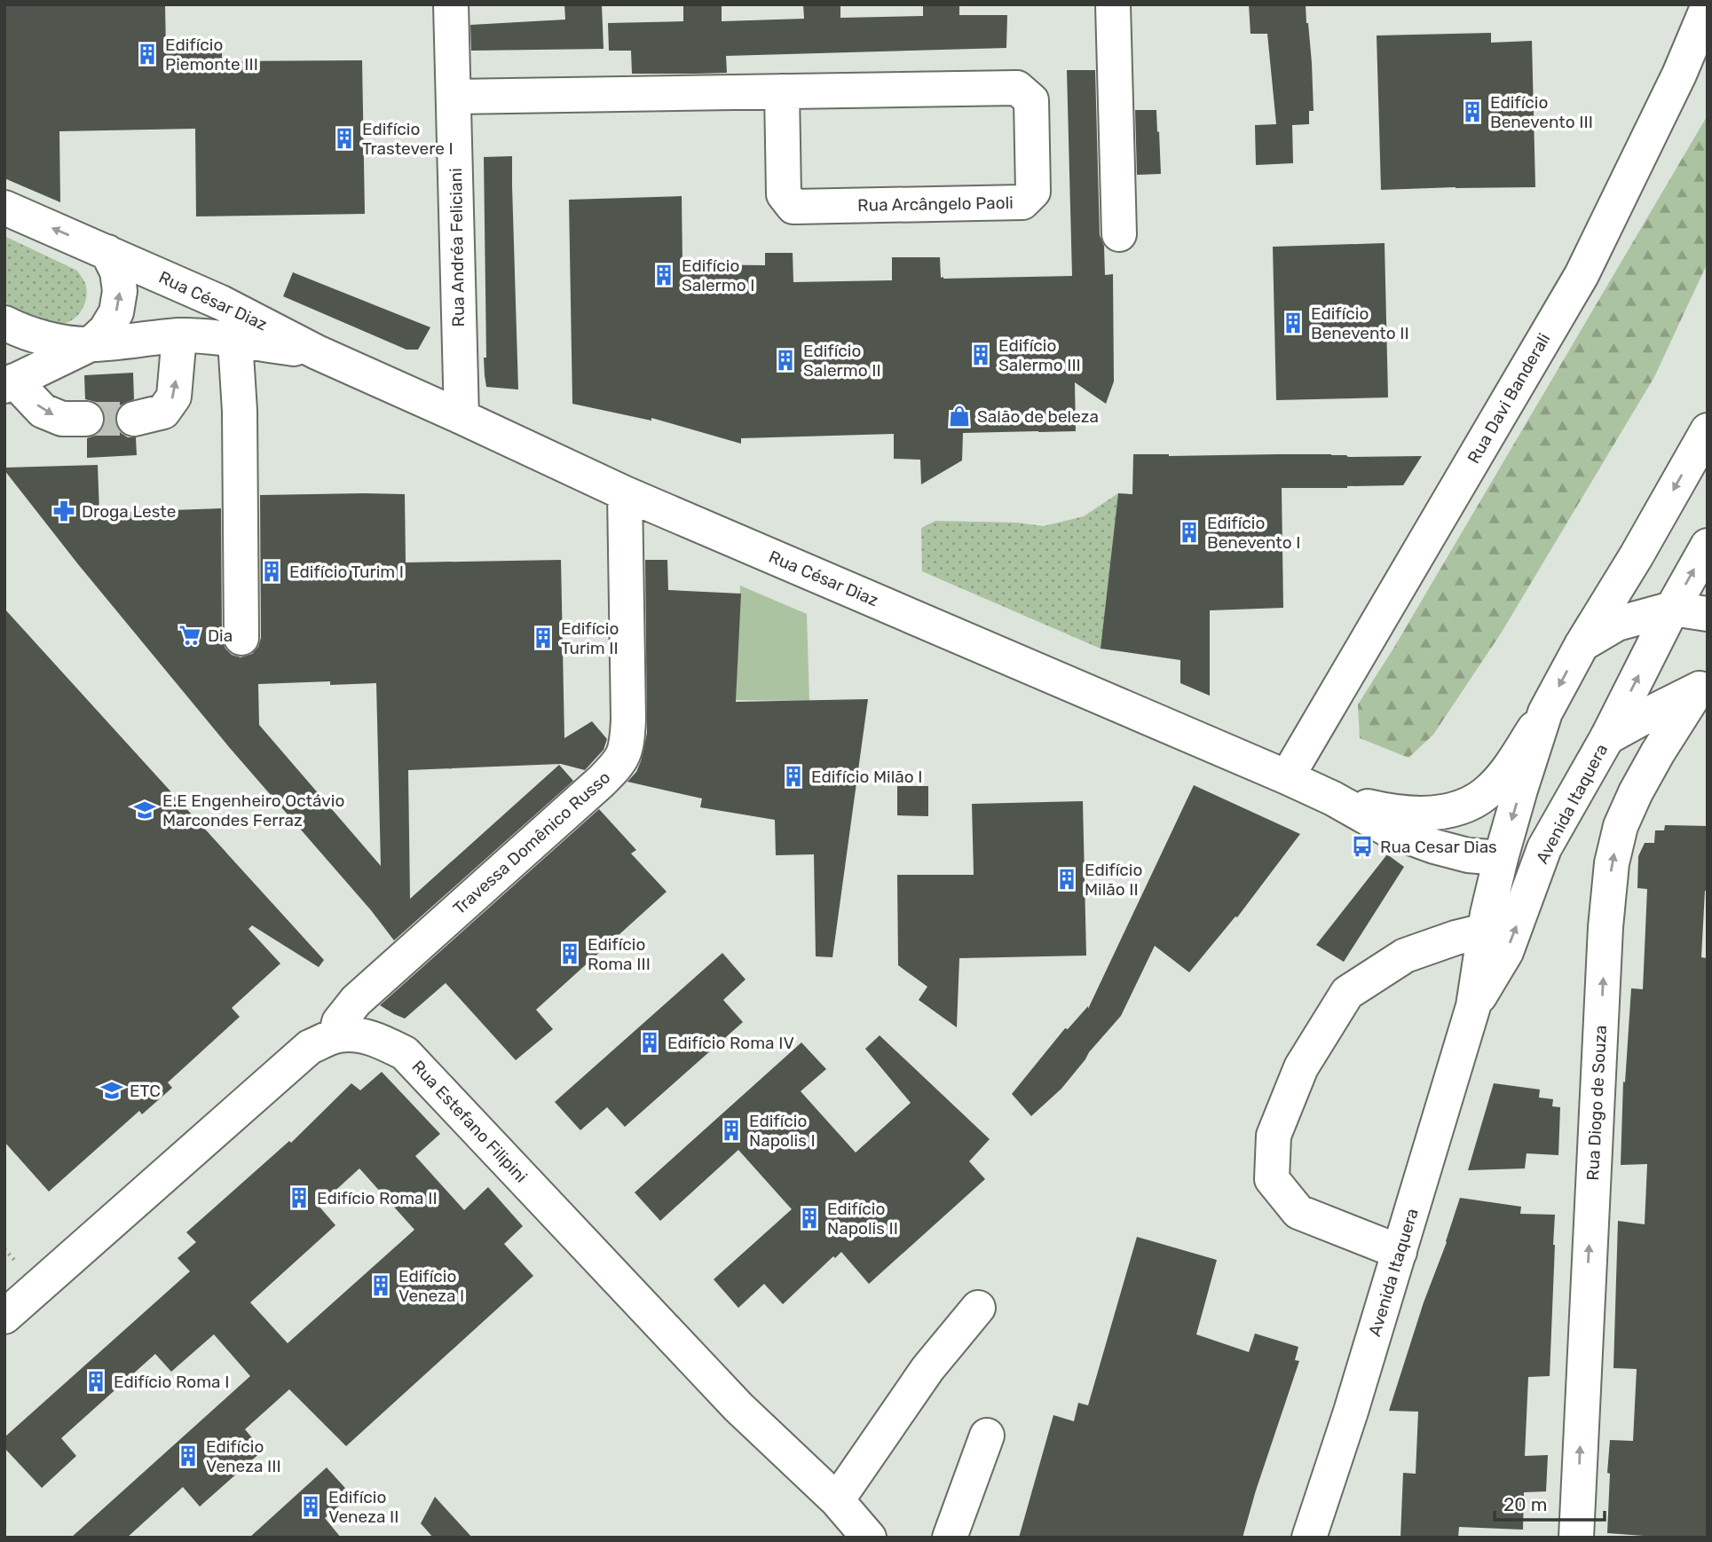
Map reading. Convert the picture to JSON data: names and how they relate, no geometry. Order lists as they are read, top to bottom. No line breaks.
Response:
{"streets":{"street":["Rua Arcângelo Paoli","Rua Andréa Feliciani","Rua César Diaz","Rua Davi Banderali","Avenida Itaquera","Travessa Domênico Russo","Rua Diogo de Souza","Rua Estefano Filipini"]},"crossings":[["Rua Arcângelo Paoli","Rua Andréa Feliciani"],["Rua Andréa Feliciani","Rua César Diaz"],["Rua César Diaz","Rua Davi Banderali"],["Rua César Diaz","Avenida Itaquera"],["Rua César Diaz","Travessa Domênico Russo"],["Avenida Itaquera","Rua Diogo de Souza"],["Travessa Domênico Russo","Rua Estefano Filipini"]],"one_way":["Rua Diogo de Souza"],"places":{"building":["Edifício Piemonte III","Edifício Benevento III","Edifício Trastevere I","Edifício Salermo I","Edifício Benevento II","Edifício Salermo III","Edifício Salermo II","Edifício Benevento I","Edifício Turim I","Edifício Turim II","Edifício Milão I","Edifício Milão II","Edifício Roma III","Edifício Roma IV","Edifício Napolis I","Edifício Roma II","Edifício Napolis II","Edifício Veneza I","Edifício Roma I","Edifício Veneza III","Edifício Veneza II"],"shop":["Salão de beleza"],"pharmacy":["Droga Leste"],"supermarket":["Dia"],"school or university":["E.E Engenheiro Octávio Marcondes Ferraz","ETC"],"bus stop":["Rua Cesar Dias"]},"scale_bar":"20 m"}
